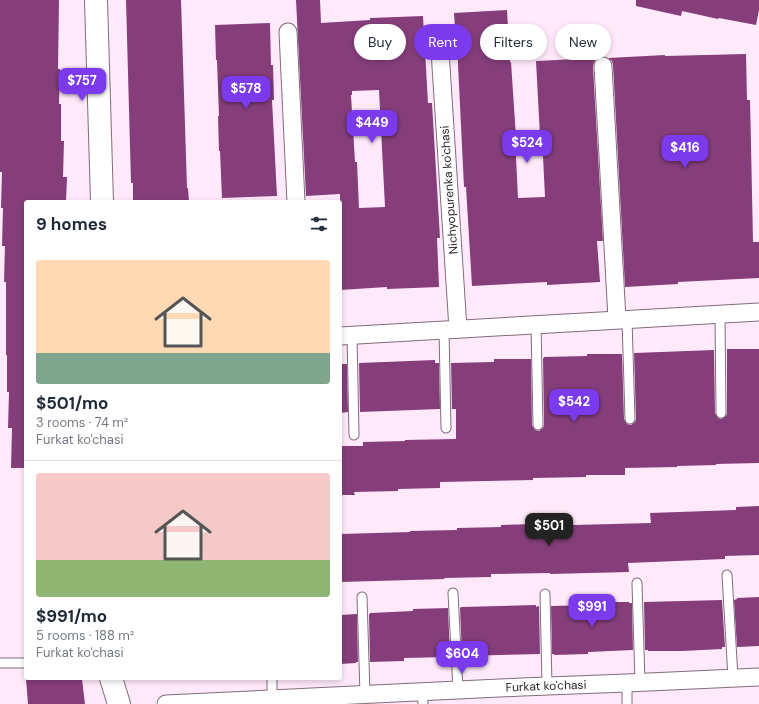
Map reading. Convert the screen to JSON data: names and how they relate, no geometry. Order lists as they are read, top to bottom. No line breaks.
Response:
{"streets":{"street":["Nichyopurenka ko'chasi","Furkat ko'chasi"]},"page":{"chip":["Buy","Rent","Filters","New"],"price":["$757","$578","$449","$524","$416","$542","$501","$991","$604"],"heading":"9 homes","list":[{"name":"$501/mo","note":"3 rooms · 74 m² · Furkat ko'chasi"},{"name":"$991/mo","note":"5 rooms · 188 m² · Furkat ko'chasi"}]}}
